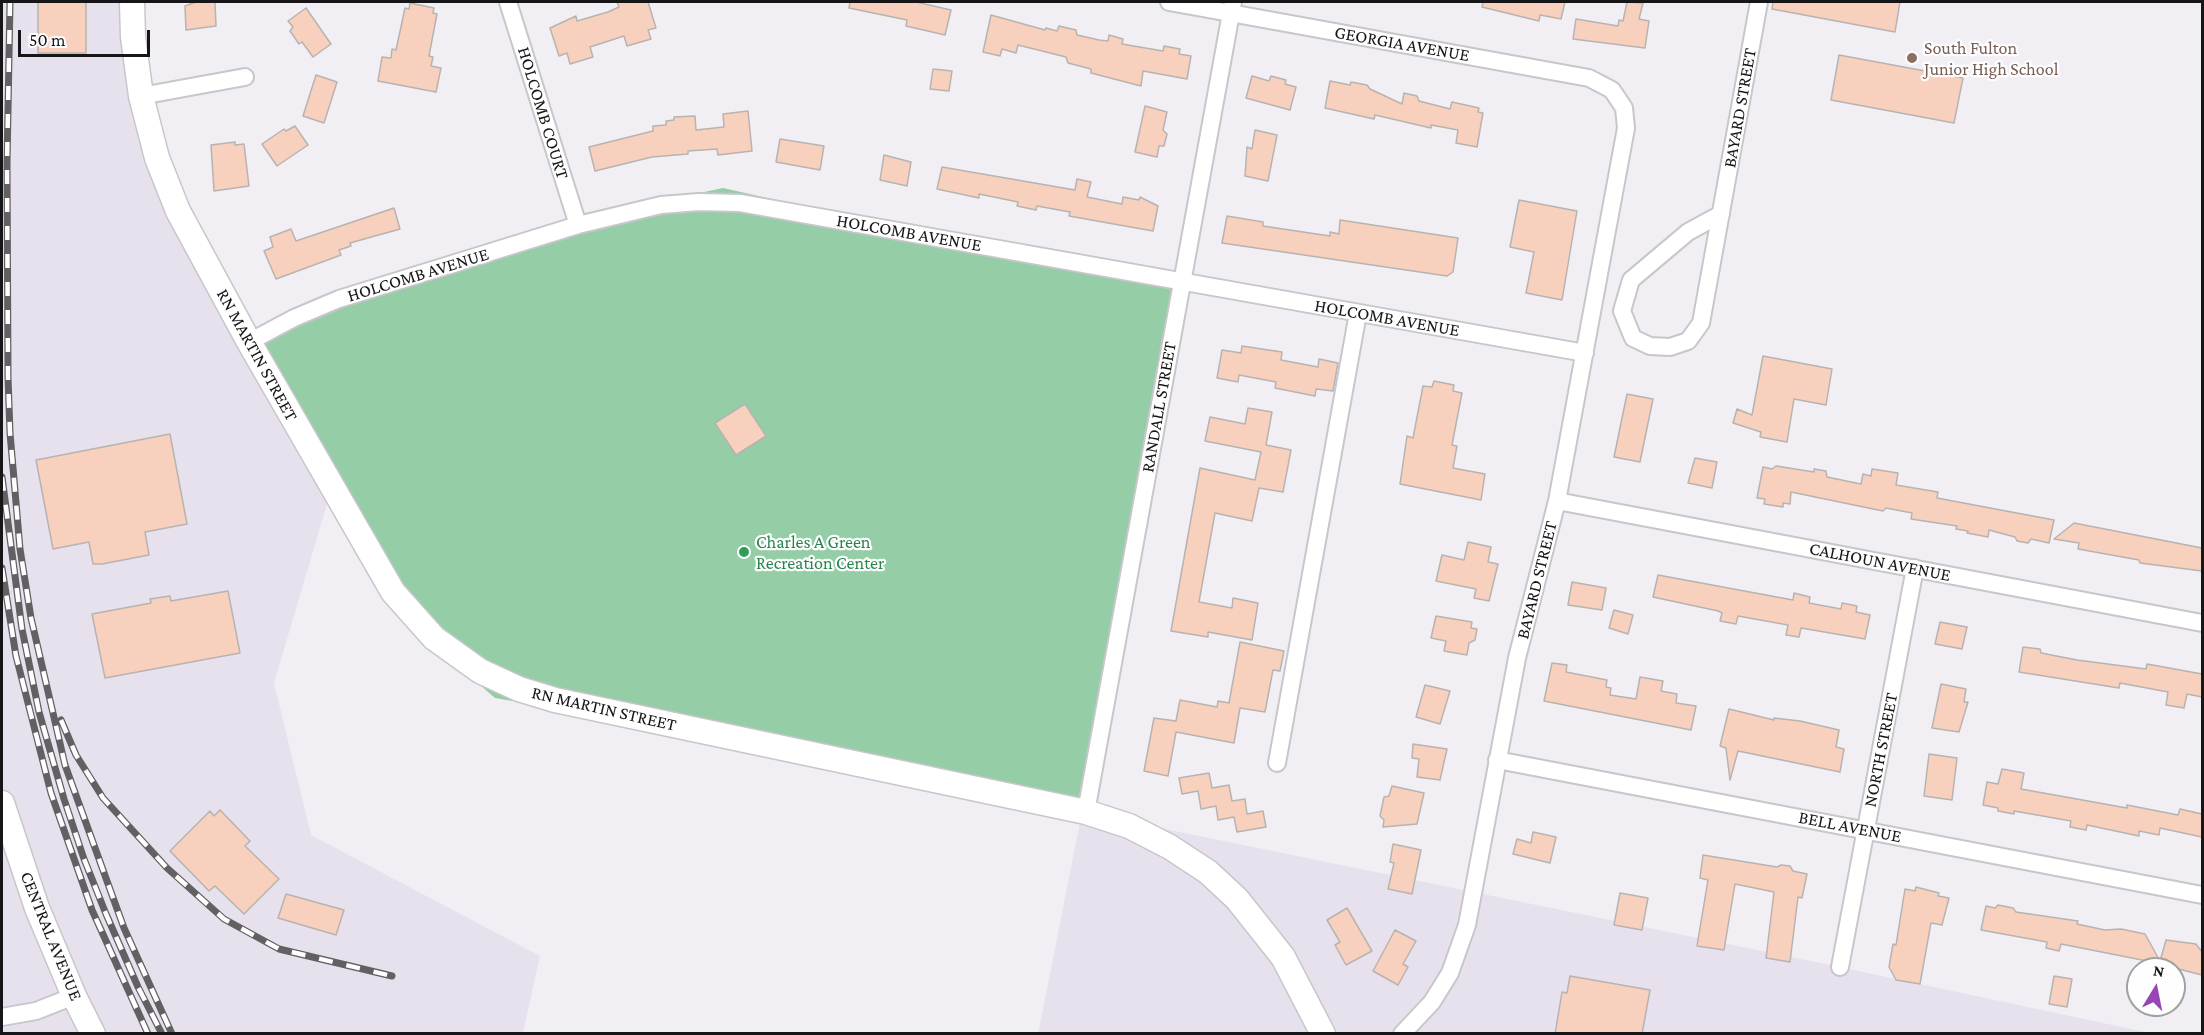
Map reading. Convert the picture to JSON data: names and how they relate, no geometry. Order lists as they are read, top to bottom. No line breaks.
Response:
{"streets":{"street":["GEORGIA AVENUE","BAYARD STREET","HOLCOMB COURT","HOLCOMB AVENUE","RN MARTIN STREET","RANDALL STREET","CALHOUN AVENUE","NORTH STREET","BELL AVENUE","CENTRAL AVENUE"]},"crossings":[["GEORGIA AVENUE","BAYARD STREET"],["GEORGIA AVENUE","RANDALL STREET"],["BAYARD STREET","HOLCOMB AVENUE"],["BAYARD STREET","CALHOUN AVENUE"],["BAYARD STREET","BELL AVENUE"],["HOLCOMB COURT","HOLCOMB AVENUE"],["HOLCOMB AVENUE","RN MARTIN STREET"],["HOLCOMB AVENUE","RANDALL STREET"],["RN MARTIN STREET","RANDALL STREET"],["CALHOUN AVENUE","NORTH STREET"],["NORTH STREET","BELL AVENUE"]],"places":["South Fulton Junior High School","Charles A Green Recreation Center"],"scale_bar":"50 m","north":"top"}
